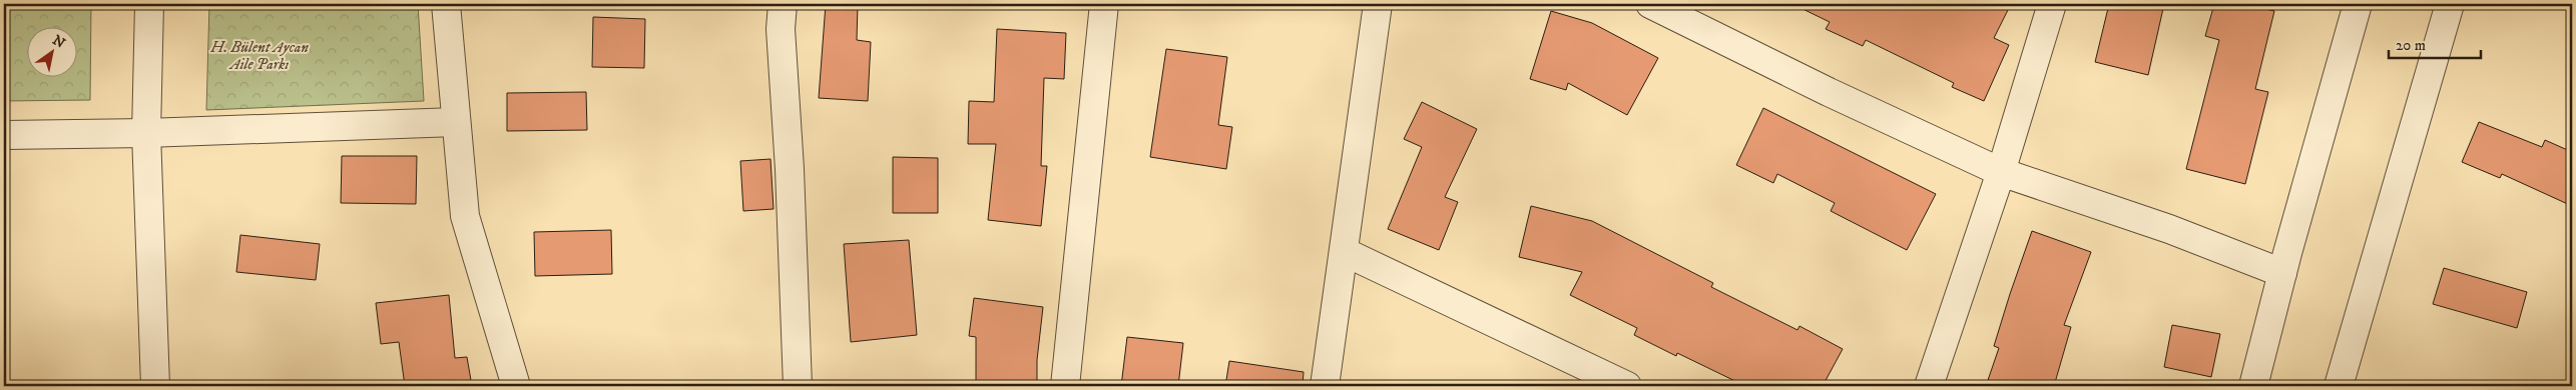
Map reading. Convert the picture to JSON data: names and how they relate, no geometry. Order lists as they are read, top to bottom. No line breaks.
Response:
{"parks":["H. Bülent Aycan Aile Parkı"],"scale_bar":"20 m","north":"top right"}
